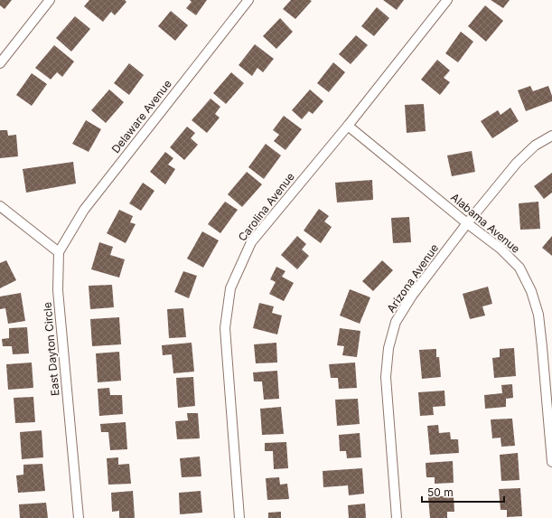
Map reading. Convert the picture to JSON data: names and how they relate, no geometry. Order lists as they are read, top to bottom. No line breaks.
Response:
{"streets":{"street":["Delaware Avenue","Carolina Avenue","Alabama Avenue","Arizona Avenue","East Dayton Circle"]},"crossings":[["Delaware Avenue","East Dayton Circle"],["Carolina Avenue","Alabama Avenue"],["Alabama Avenue","Arizona Avenue"]],"scale_bar":"50 m"}
